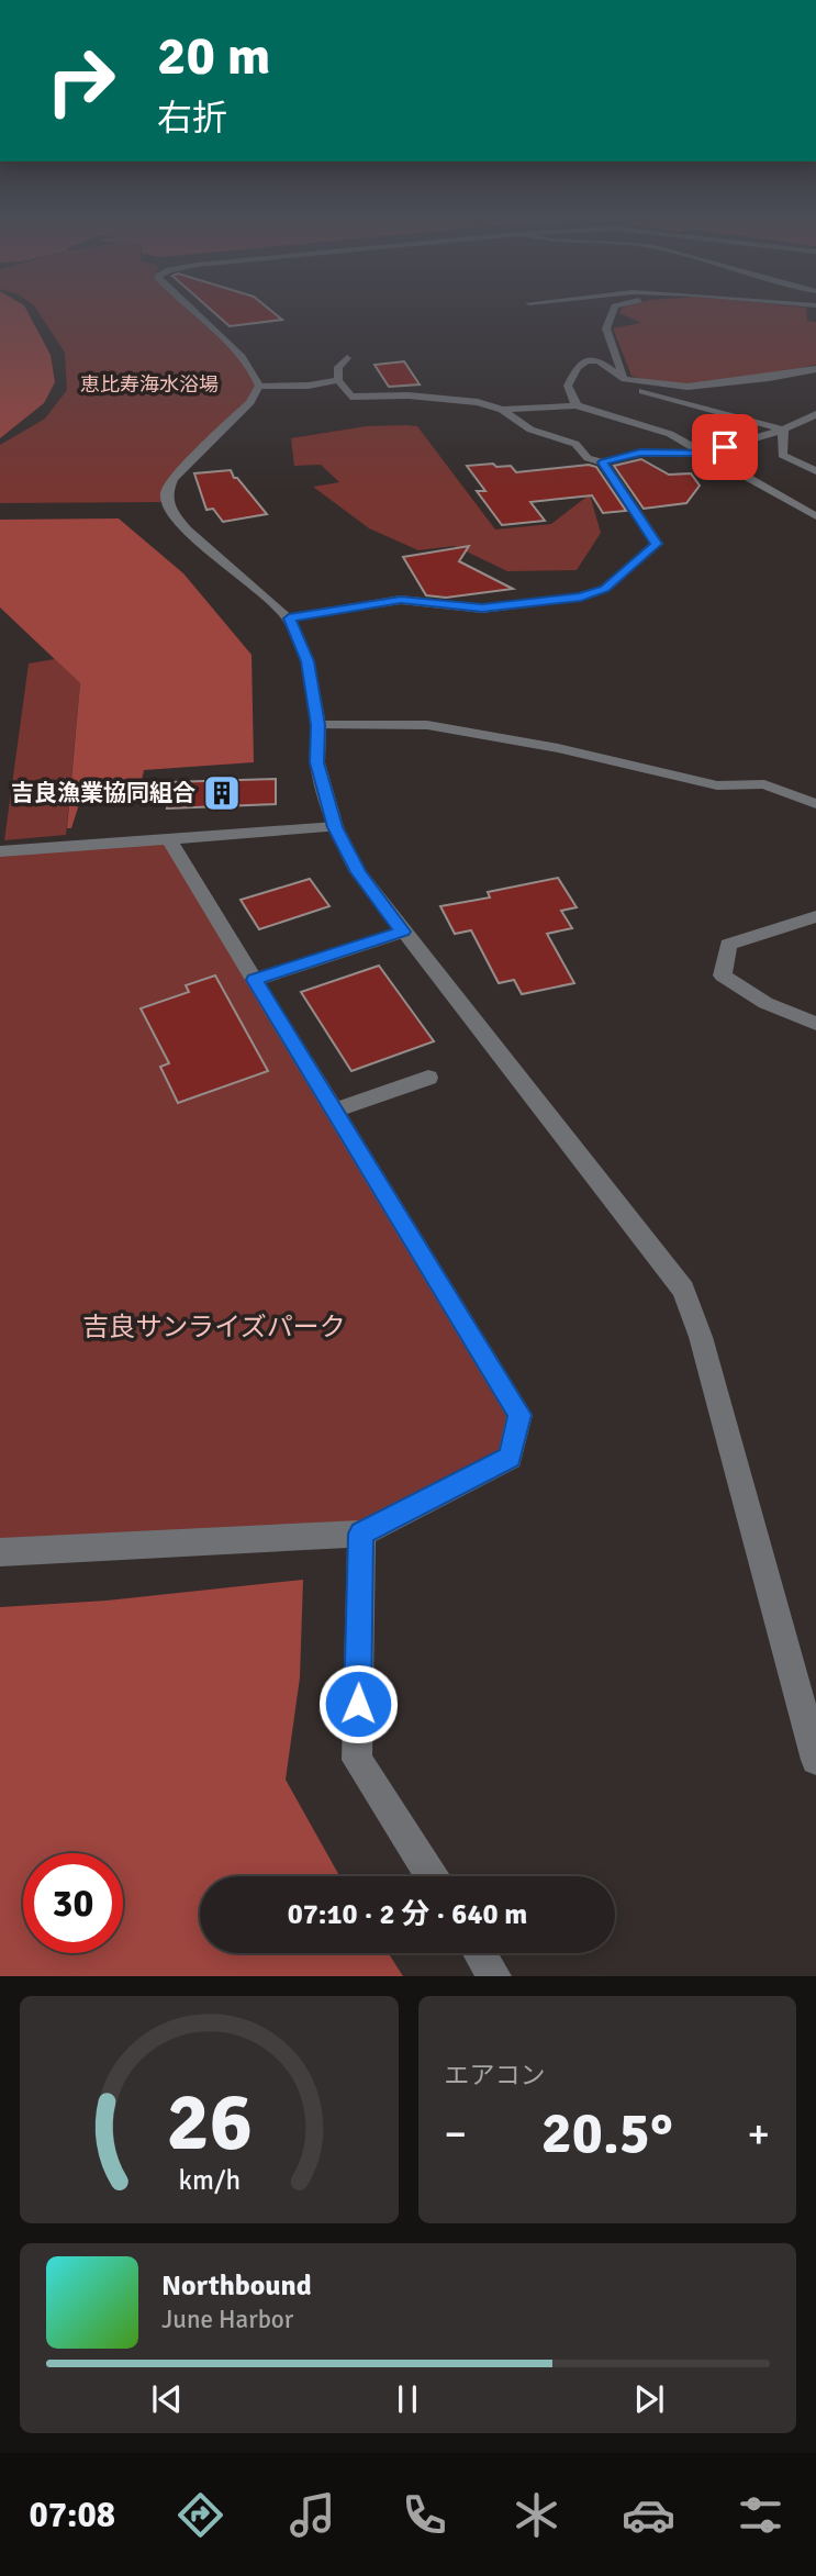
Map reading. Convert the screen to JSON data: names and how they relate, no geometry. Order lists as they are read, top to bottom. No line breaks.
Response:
{"parks":["恵比寿海水浴場","吉良サンライズパーク"],"places":{"building":["吉良漁業協同組合"]},"page":{"turn":["20 m","右折"],"limit":"30","trip":"07:10 · 2 分 · 640 m","tile":"エアコン","heat":["−","20.5°","+"],"song":["Northbound","June Harbor"],"tabs":"07:08","gauge":["26","km/h"]}}
